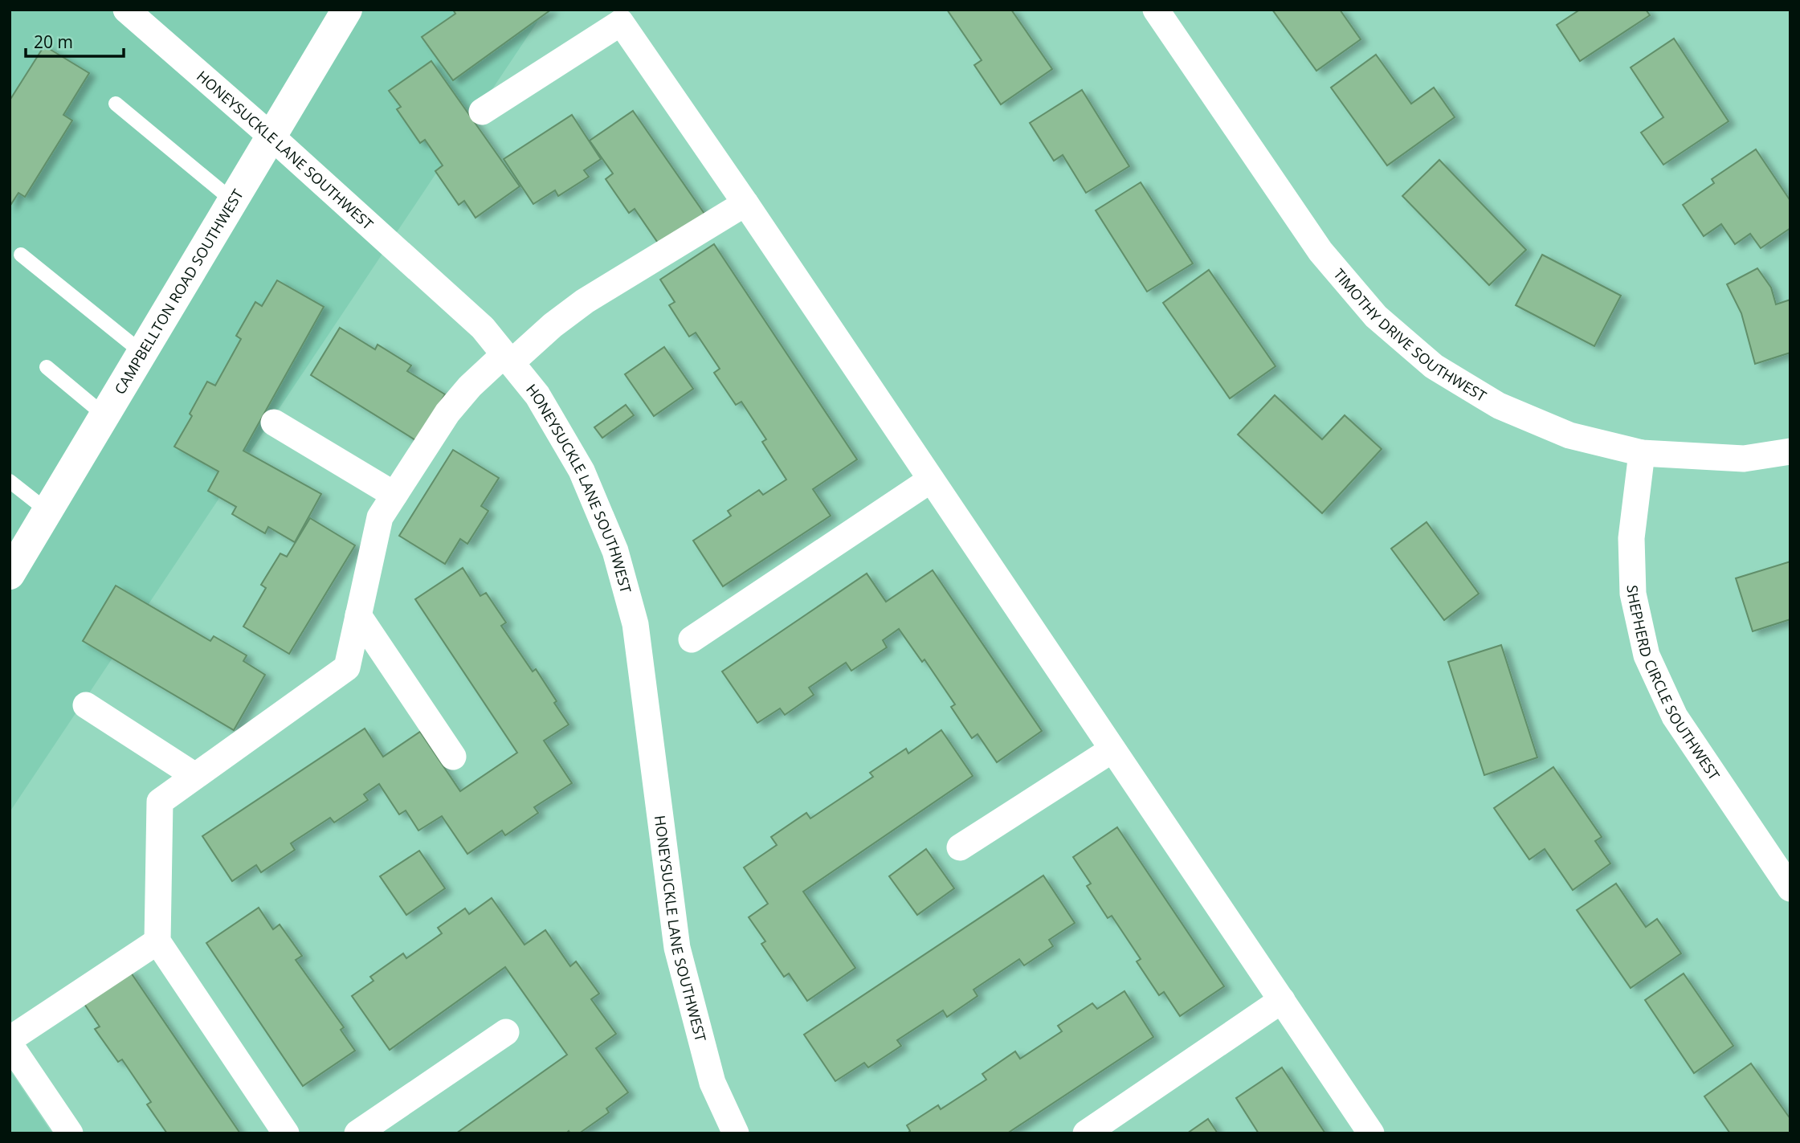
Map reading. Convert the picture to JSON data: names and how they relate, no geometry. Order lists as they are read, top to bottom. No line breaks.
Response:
{"streets":{"main road":["CAMPBELLTON ROAD SOUTHWEST"],"street":["HONEYSUCKLE LANE SOUTHWEST","TIMOTHY DRIVE SOUTHWEST","SHEPHERD CIRCLE SOUTHWEST"]},"crossings":[["HONEYSUCKLE LANE SOUTHWEST","CAMPBELLTON ROAD SOUTHWEST"],["TIMOTHY DRIVE SOUTHWEST","SHEPHERD CIRCLE SOUTHWEST"]],"scale_bar":"20 m"}
